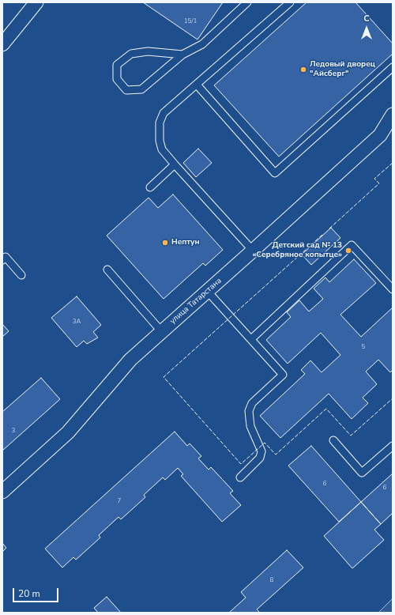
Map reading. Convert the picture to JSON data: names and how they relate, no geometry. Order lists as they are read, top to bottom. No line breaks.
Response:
{"streets":{"street":["улица Татарстана"]},"places":["Ледовый дворец \"Айсберг\"","Нептун","Детский сад № 13 «Серебряное копытце»"],"house_numbers":["15/1","3А","5","3","6","6","7","8"],"scale_bar":"20 m","north":"top"}
